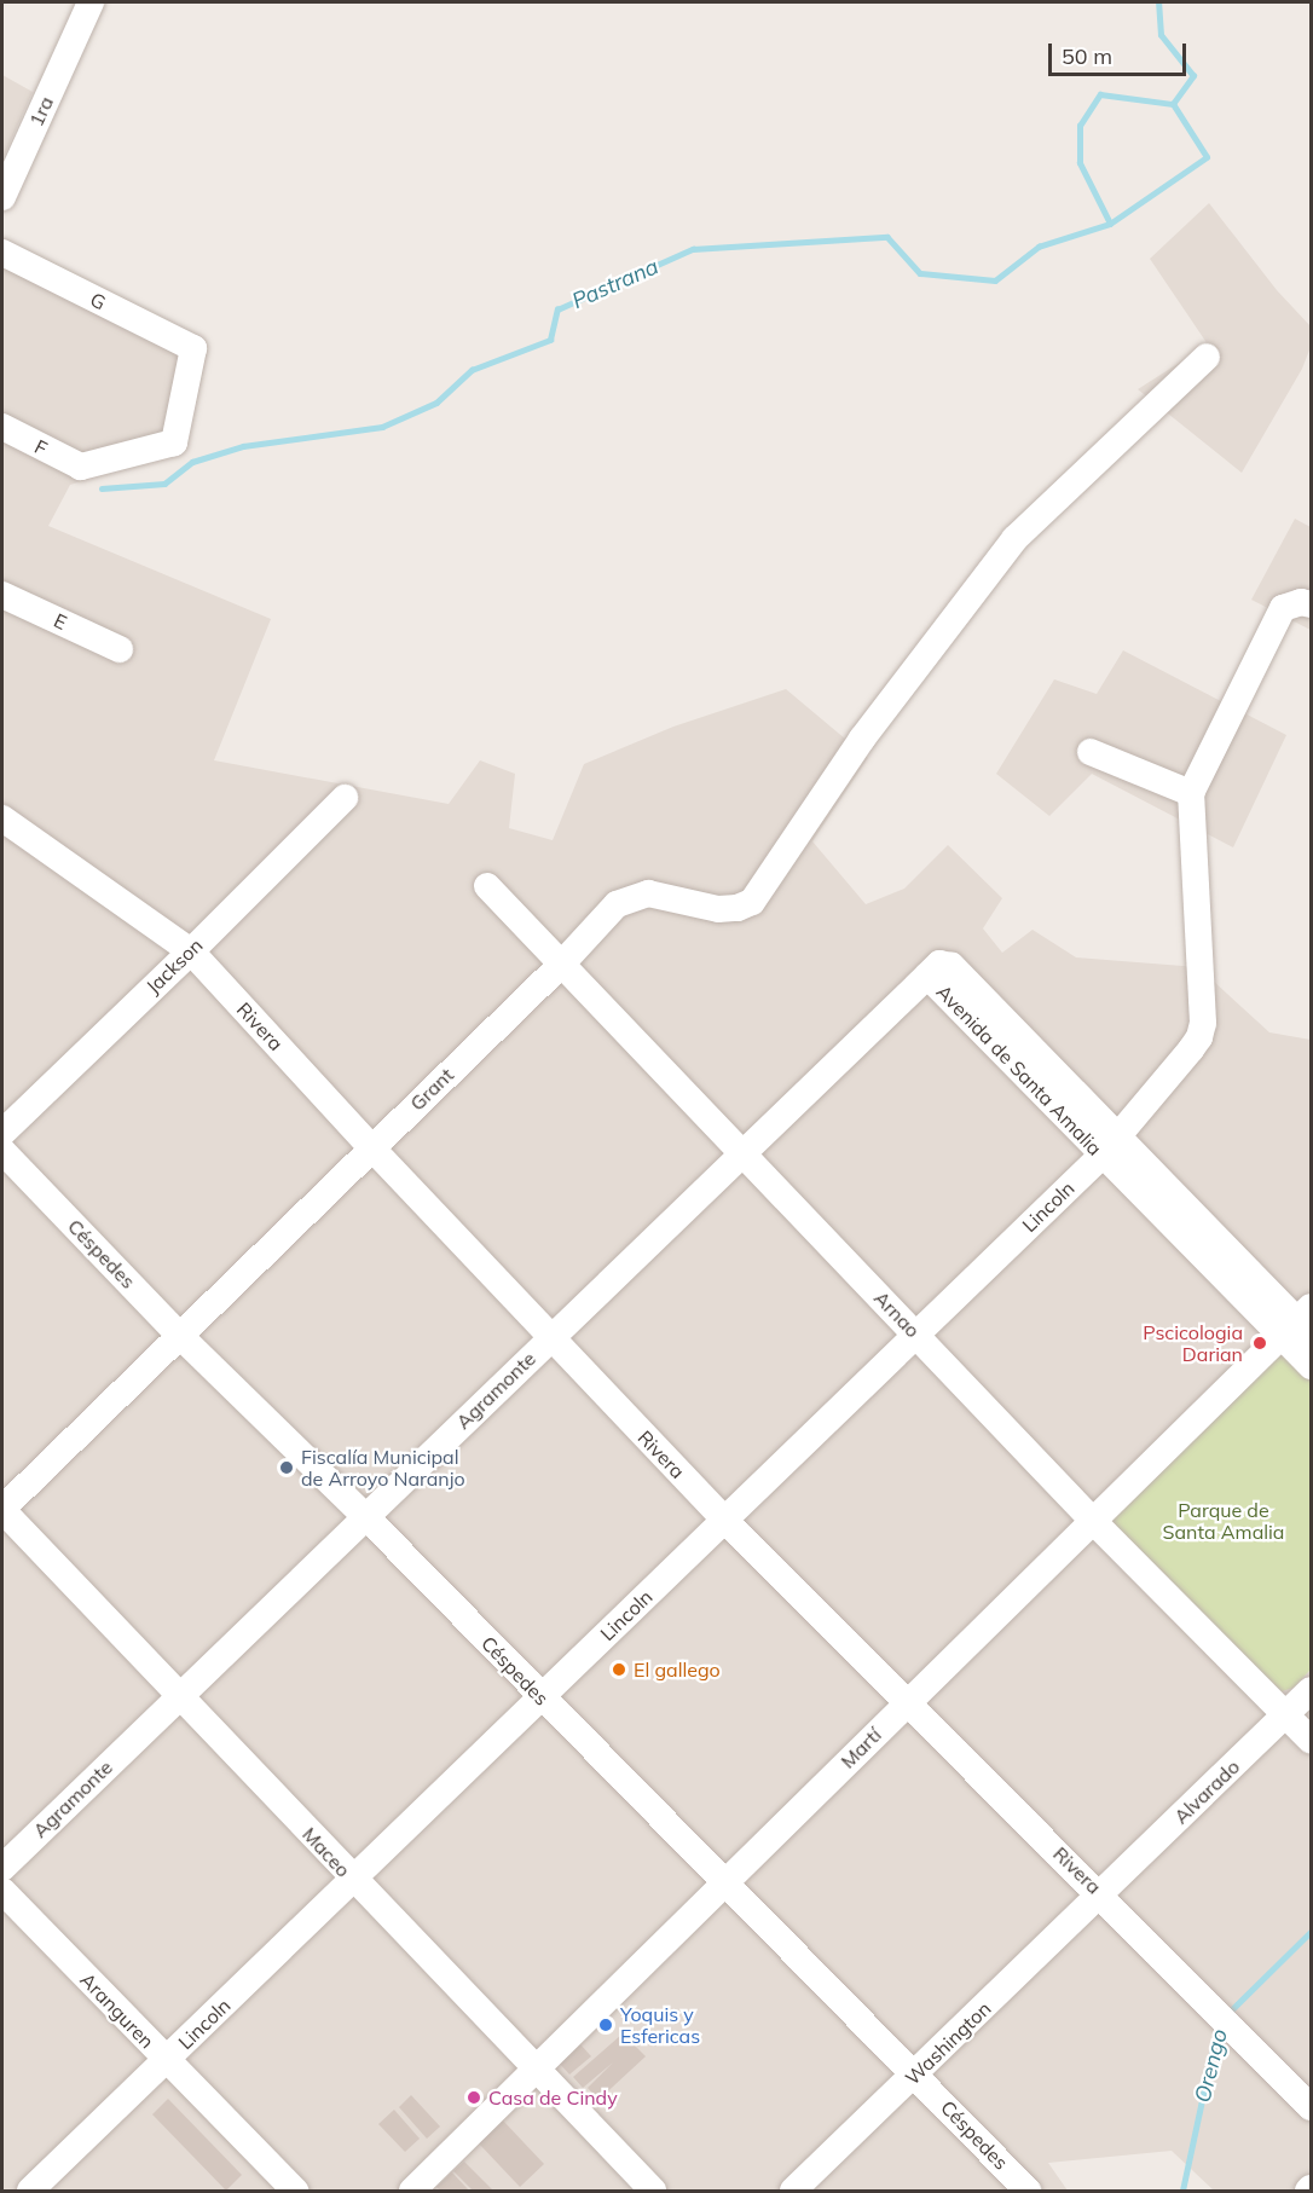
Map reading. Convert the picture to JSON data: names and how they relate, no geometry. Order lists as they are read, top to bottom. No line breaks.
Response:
{"streets":{"street":["1ra","G","F","E","Jackson","Rivera","Avenida de Santa Amalia","Grant","Lincoln","Céspedes","Arnao","Agramonte","Martí","Alvarado","Maceo","Aranguren","Washington"]},"crossings":[["G","F"],["Jackson","Rivera"],["Rivera","Grant"],["Rivera","Lincoln"],["Rivera","Agramonte"],["Rivera","Martí"],["Rivera","Alvarado"],["Rivera","Washington"],["Avenida de Santa Amalia","Lincoln"],["Avenida de Santa Amalia","Agramonte"],["Avenida de Santa Amalia","Martí"],["Grant","Céspedes"],["Grant","Arnao"],["Grant","Maceo"],["Lincoln","Céspedes"],["Lincoln","Arnao"],["Lincoln","Maceo"],["Lincoln","Aranguren"],["Céspedes","Agramonte"],["Céspedes","Martí"],["Céspedes","Washington"],["Arnao","Agramonte"],["Arnao","Martí"],["Arnao","Alvarado"],["Agramonte","Maceo"],["Martí","Maceo"],["Alvarado","Washington"]],"water":["Pastrana","Orengo"],"parks":["Parque de Santa Amalia"],"places":["Pscicologia Darian","Fiscalía Municipal de Arroyo Naranjo","El gallego","Yoquis y Esfericas","Casa de Cindy"],"scale_bar":"50 m"}
